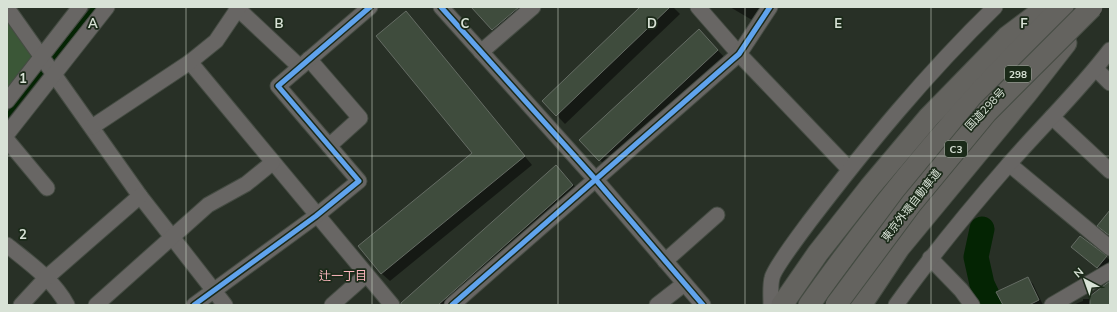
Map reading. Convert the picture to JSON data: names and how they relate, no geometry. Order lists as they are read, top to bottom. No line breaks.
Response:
{"streets":{"highway":["298","国道298号","C3","東京外環自動車道"]},"districts":["辻一丁目"],"north":"top left","grid":{"columns":["A","B","C","D","E","F"],"rows":["1","2"]}}
